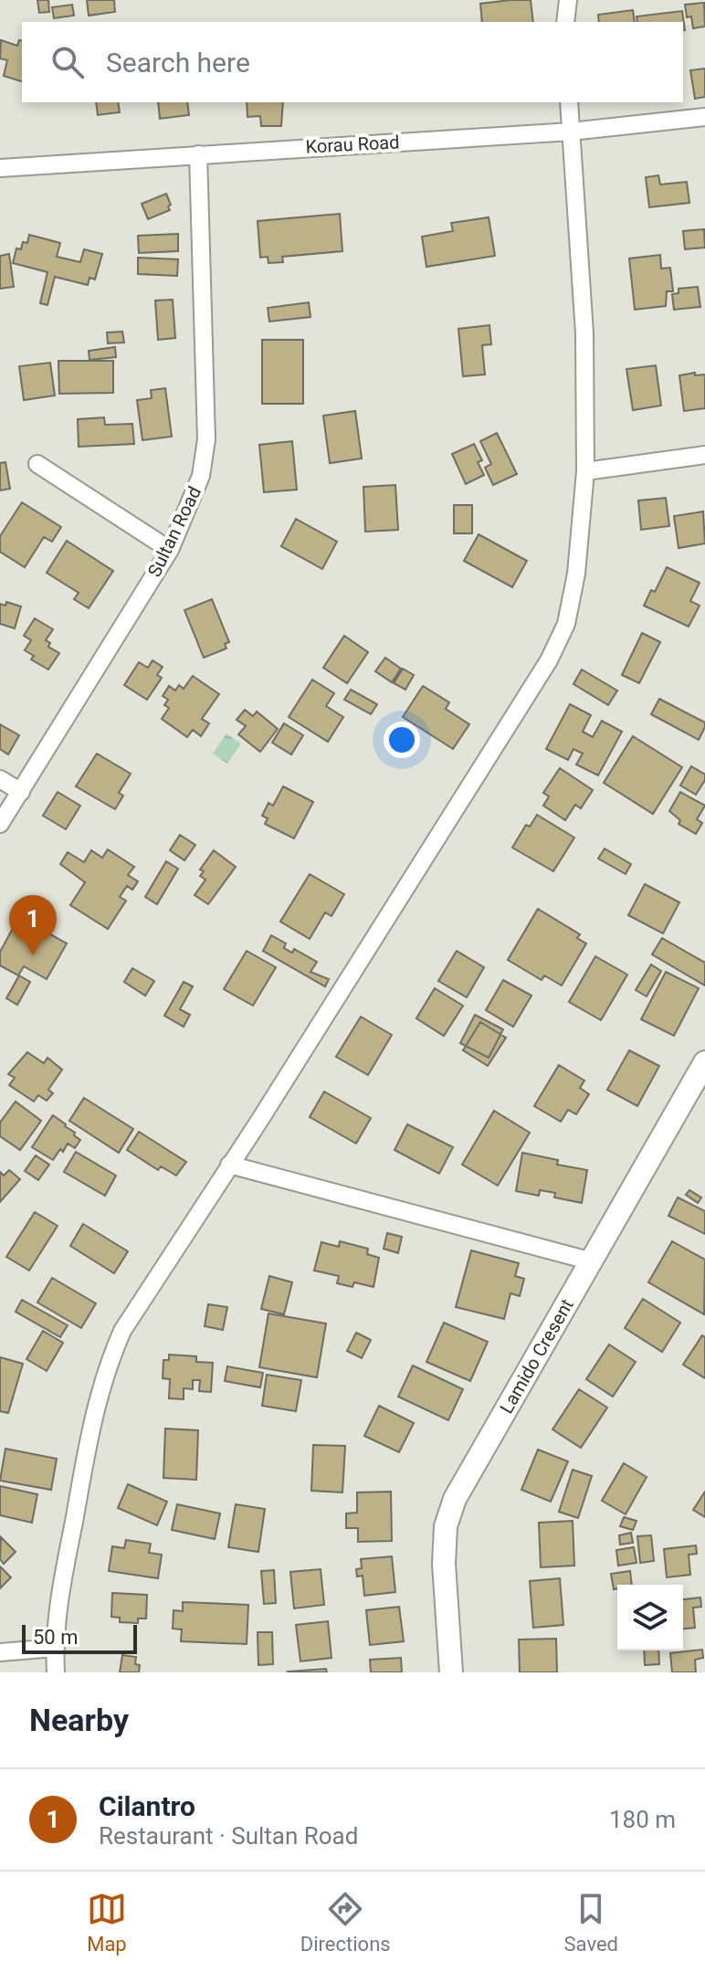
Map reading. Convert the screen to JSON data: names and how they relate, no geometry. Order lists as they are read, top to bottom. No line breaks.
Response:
{"streets":{"street":["Korau Road","Sultan Road","Lamido Cresent"]},"crossings":[["Korau Road","Sultan Road"]],"scale_bar":"50 m","page":{"search":"Search here","pins":"1","scale":"50 m","heading":"Nearby","list":[{"mark":"1","name":"Cilantro","note":"Restaurant · Sultan Road","value":"180 m"}],"nav":["Map","Directions","Saved"]}}
